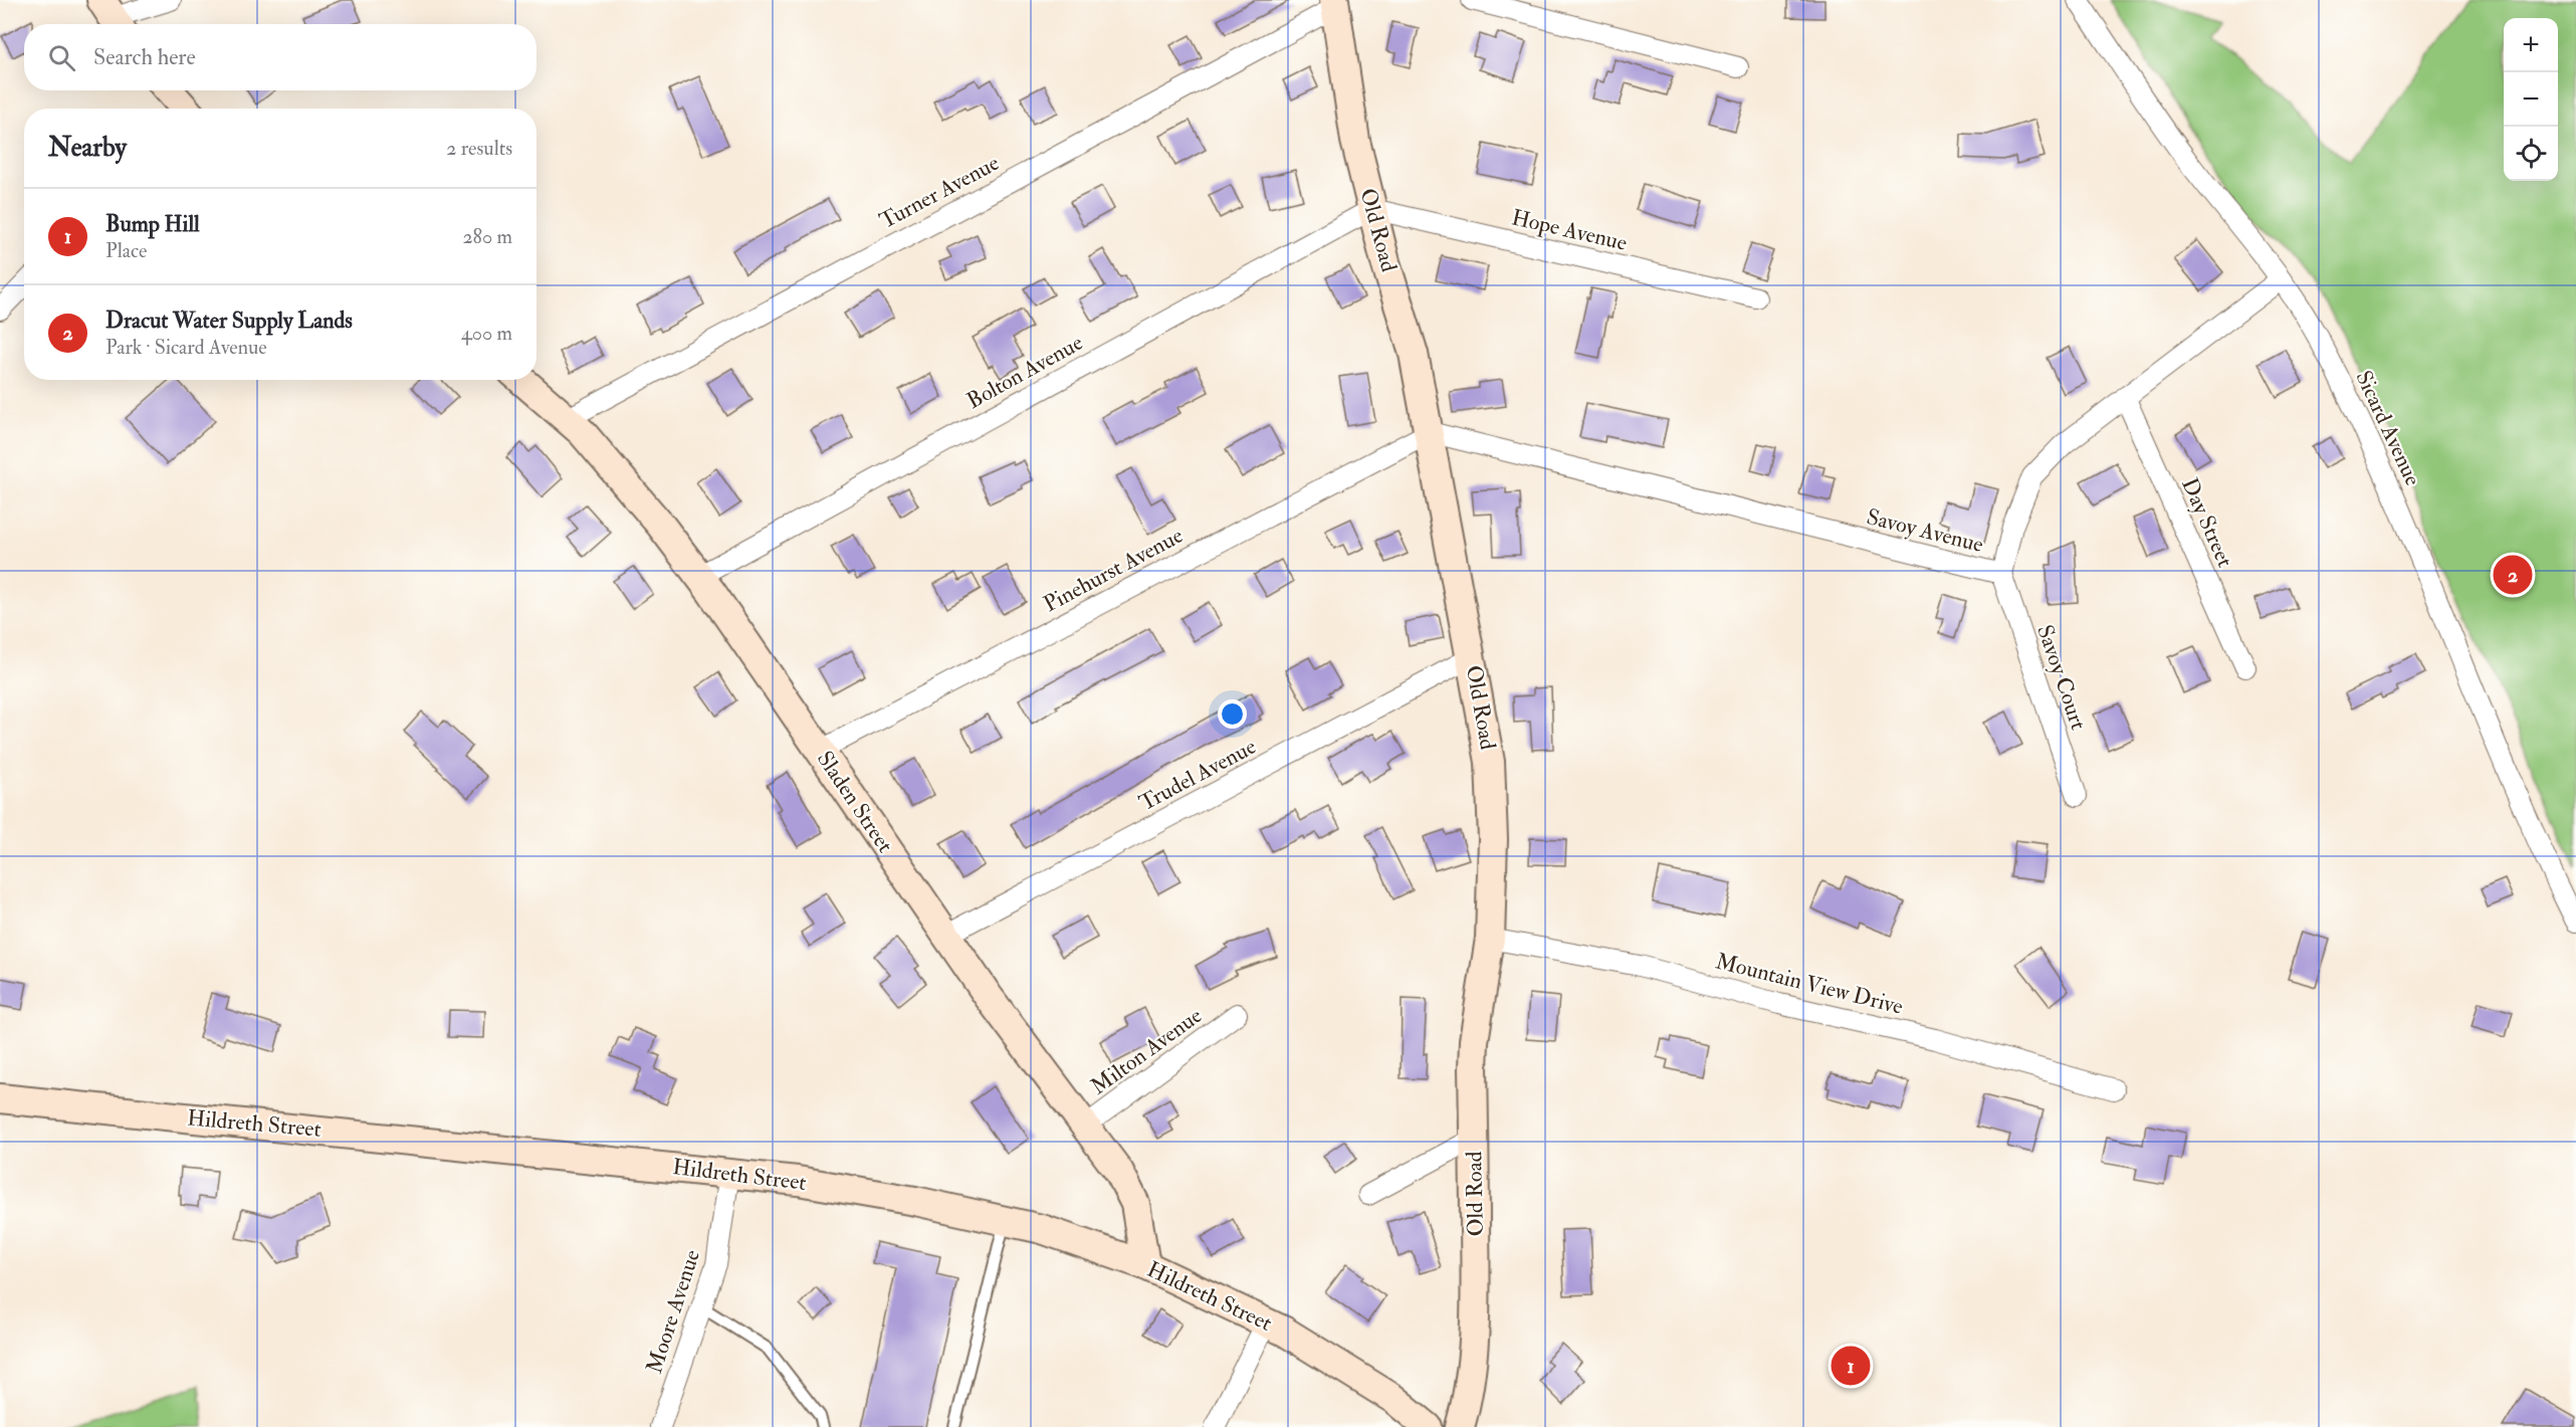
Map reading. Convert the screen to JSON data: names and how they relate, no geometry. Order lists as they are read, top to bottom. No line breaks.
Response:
{"streets":{"street":["Turner Avenue","Old Road","Hope Avenue","Bolton Avenue","Sicard Avenue","Day Street","Savoy Avenue","Pinehurst Avenue","Savoy Court","Trudel Avenue","Sladen Street","Mountain View Drive","Milton Avenue","Hildreth Street","Moore Avenue"]},"crossings":[["Turner Avenue","Old Road"],["Turner Avenue","Sladen Street"],["Old Road","Hope Avenue"],["Old Road","Bolton Avenue"],["Old Road","Savoy Avenue"],["Old Road","Pinehurst Avenue"],["Old Road","Trudel Avenue"],["Old Road","Mountain View Drive"],["Hope Avenue","Bolton Avenue"],["Bolton Avenue","Sladen Street"],["Sicard Avenue","Savoy Avenue"],["Day Street","Savoy Avenue"],["Savoy Avenue","Pinehurst Avenue"],["Savoy Avenue","Savoy Court"],["Pinehurst Avenue","Sladen Street"],["Trudel Avenue","Sladen Street"],["Sladen Street","Milton Avenue"],["Sladen Street","Hildreth Street"],["Hildreth Street","Moore Avenue"]],"page":{"map_buttons":["+","−"],"search":"Search here","heading":["Nearby","2 results"],"list":[{"mark":"1","name":"Bump Hill","note":"Place","value":"280 m"},{"mark":"2","name":"Dracut Water Supply Lands","note":"Park · Sicard Avenue","value":"400 m"}],"pins":["2","1"]}}
